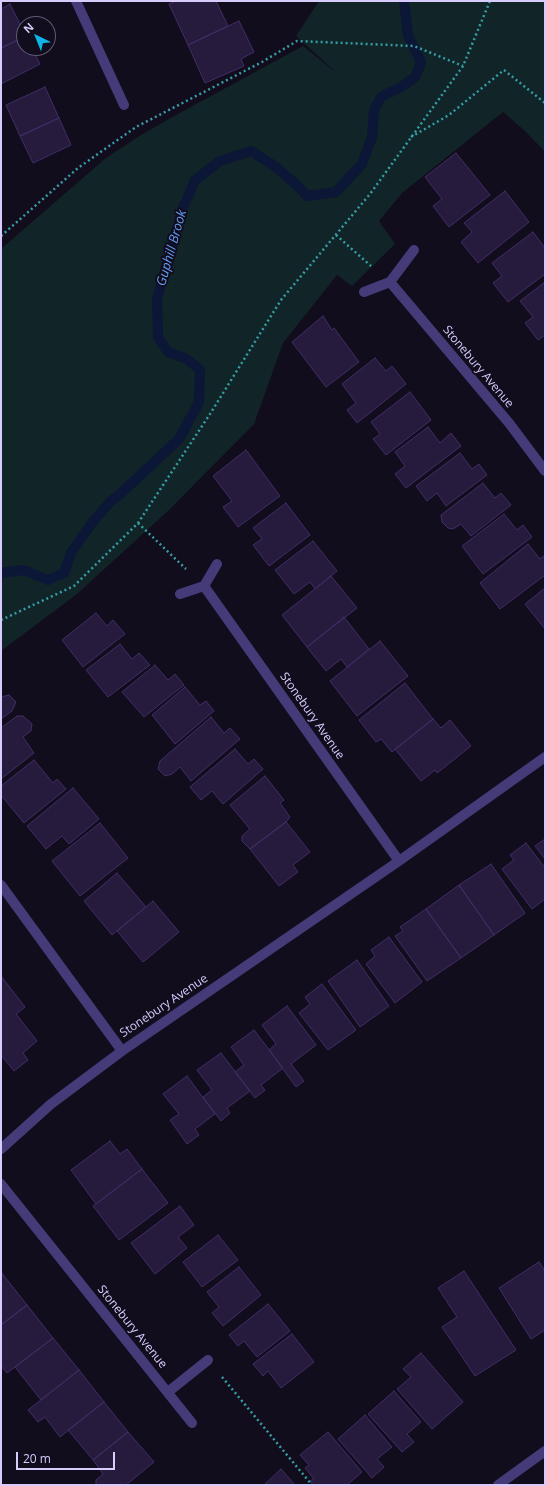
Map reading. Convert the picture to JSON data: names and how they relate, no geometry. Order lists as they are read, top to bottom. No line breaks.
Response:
{"streets":{"street":["Stonebury Avenue"]},"water":["Guphill Brook"],"scale_bar":"20 m","north":"top left"}
